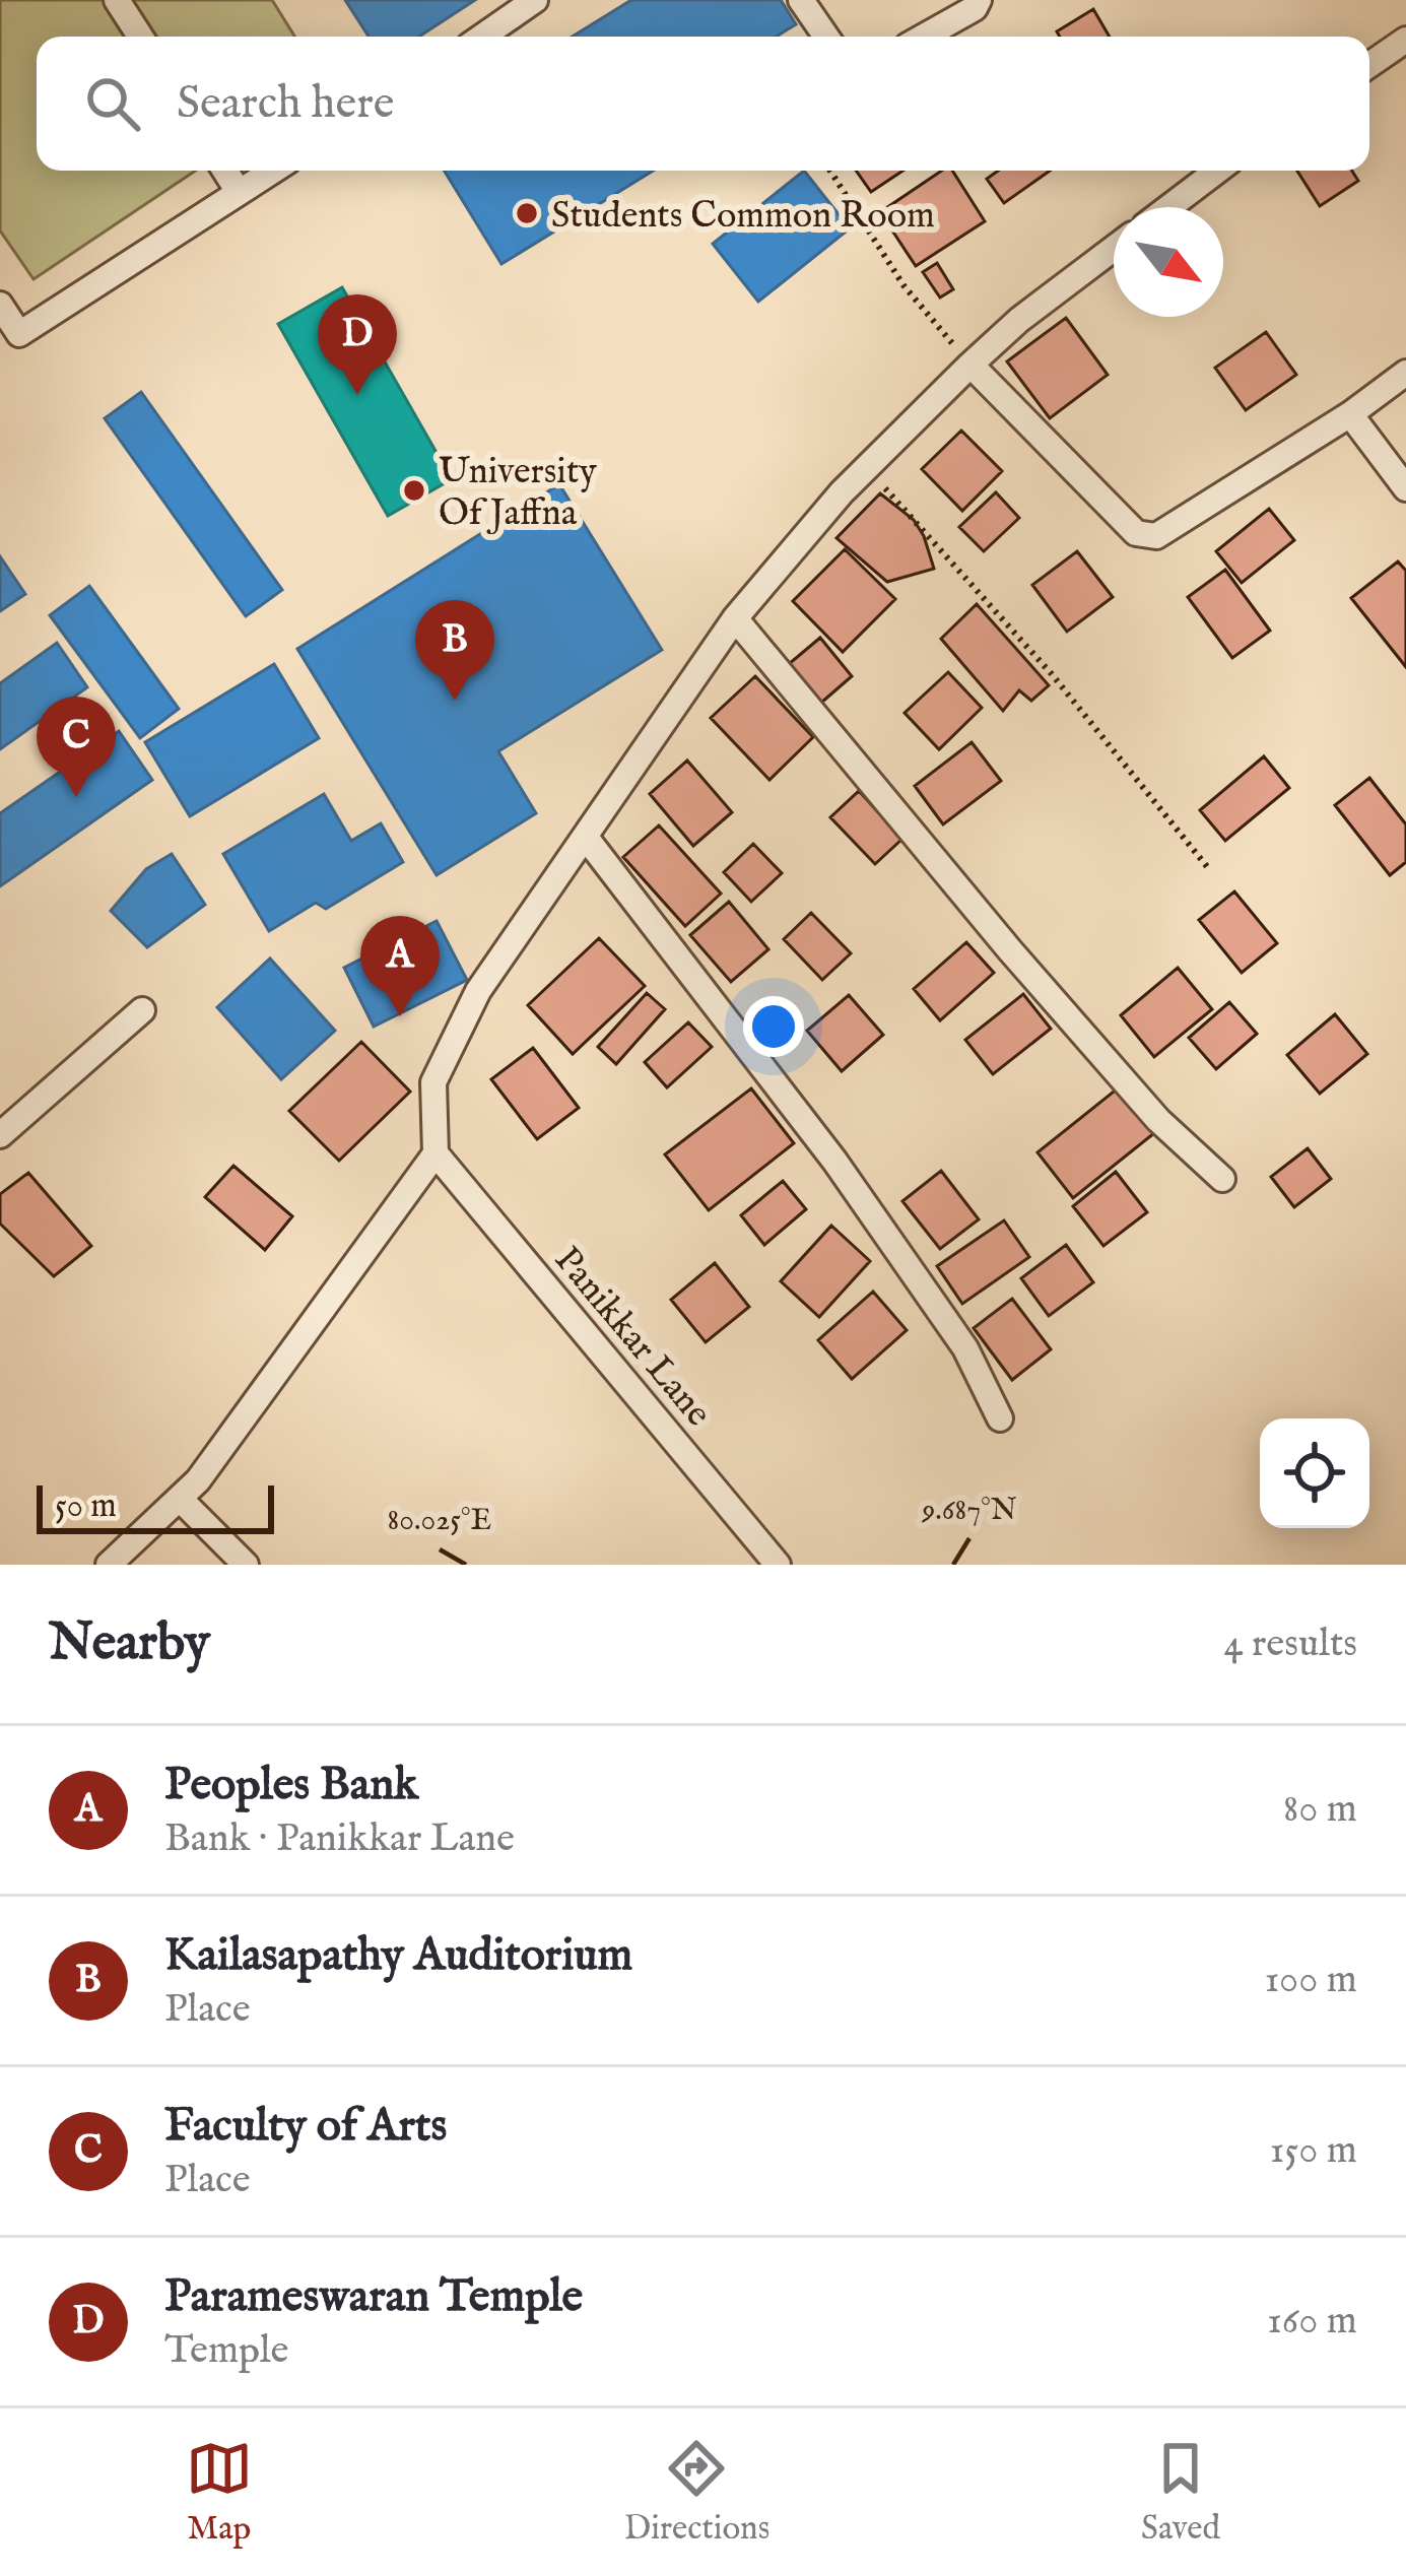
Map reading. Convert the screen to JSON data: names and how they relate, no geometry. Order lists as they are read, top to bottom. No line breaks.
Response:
{"streets":{"street":["Panikkar Lane"]},"places":["Students Common Room","University Of Jaffna"],"scale_bar":"50 m","north":"bottom right","page":{"search":"Search here","pins":["D","B","C","A"],"scale":"50 m","heading":["Nearby","4 results"],"list":[{"mark":"A","name":"Peoples Bank","note":"Bank · Panikkar Lane","value":"80 m"},{"mark":"B","name":"Kailasapathy Auditorium","note":"Place","value":"100 m"},{"mark":"C","name":"Faculty of Arts","note":"Place","value":"150 m"},{"mark":"D","name":"Parameswaran Temple","note":"Temple","value":"160 m"}],"nav":["Map","Directions","Saved"]},"coordinates":["9.687°N","80.025°E"]}
